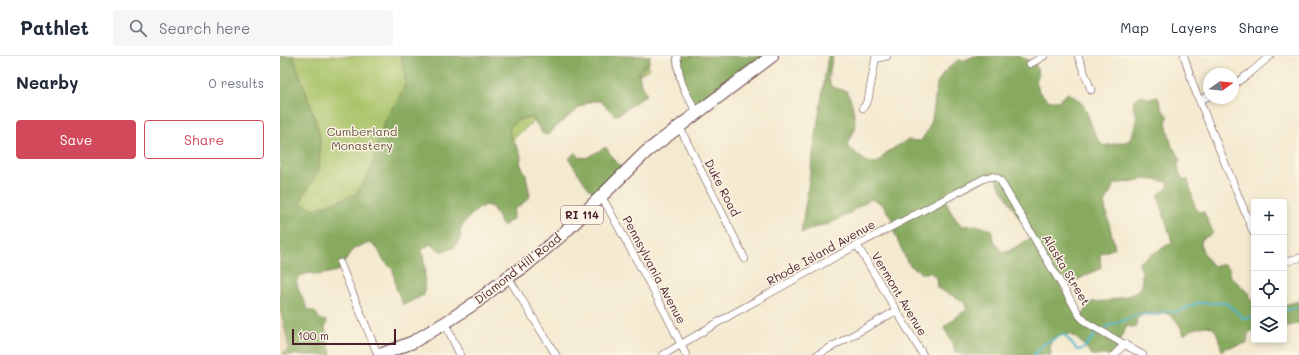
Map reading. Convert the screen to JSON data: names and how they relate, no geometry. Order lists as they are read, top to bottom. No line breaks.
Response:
{"streets":{"main road":["RI 114","Diamond Hill Road"],"street":["Duke Road","Rhode Island Avenue","Pennsylvania Avenue","Alaska Street","Vermont Avenue"]},"crossings":[["Duke Road","Diamond Hill Road"],["Rhode Island Avenue","Pennsylvania Avenue"],["Rhode Island Avenue","Alaska Street"],["Rhode Island Avenue","Vermont Avenue"],["Diamond Hill Road","Pennsylvania Avenue"]],"parks":["Cumberland Monastery"],"scale_bar":"100 m","north":"right","page":{"header":"Pathlet","search":"Search here","nav":["Map","Layers","Share"],"heading":["Nearby","0 results"],"buttons":["Save","Share"],"map_buttons":["+","−"],"scale":"100 m"}}
